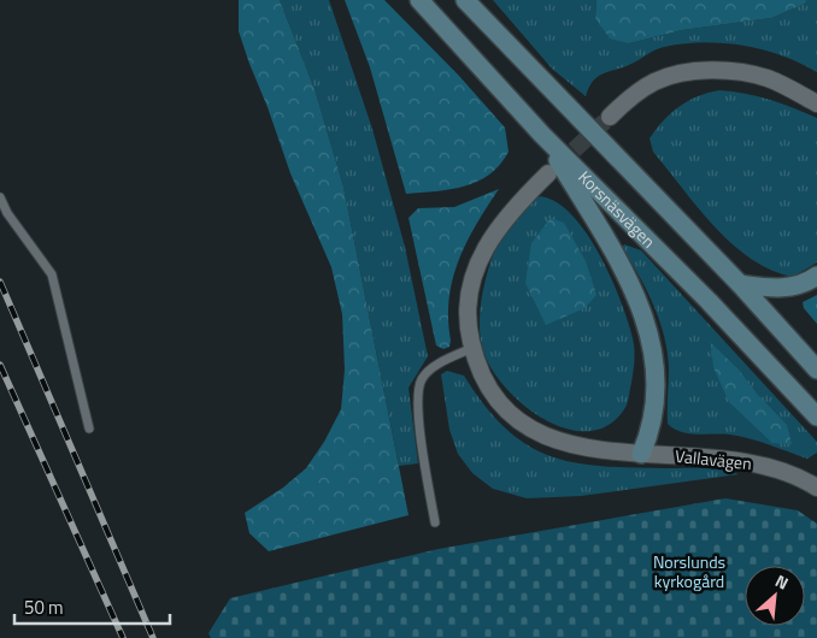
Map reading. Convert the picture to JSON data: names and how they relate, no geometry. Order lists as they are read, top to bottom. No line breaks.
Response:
{"streets":{"main road":["Korsnäsvägen"],"street":["Vallavägen"]},"parks":["Norslunds kyrkogård"],"scale_bar":"50 m","north":"top right"}
